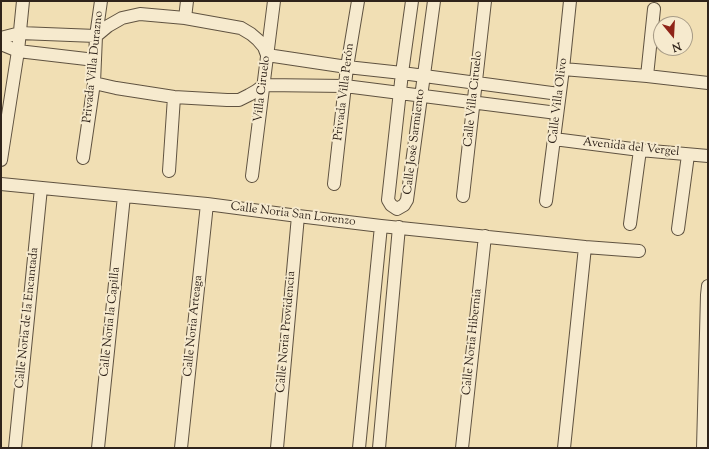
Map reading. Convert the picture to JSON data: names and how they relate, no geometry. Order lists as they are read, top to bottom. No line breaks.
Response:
{"streets":{"street":["Privada Villa Durazno","Villa Ciruelo","Privada Villa Perón","Calle Villa Ciruelo","Calle Villa Olivo","Calle José Sarmiento","Avenida del Vergel","Calle Noria San Lorenzo","Calle Noria de la Encantada","Calle Noria la Capilla","Calle Noria Arteaga","Calle Noria Providencia","Calle Noria Hibernia"]},"crossings":[["Calle Villa Olivo","Avenida del Vergel"],["Calle Noria San Lorenzo","Calle Noria de la Encantada"],["Calle Noria San Lorenzo","Calle Noria la Capilla"],["Calle Noria San Lorenzo","Calle Noria Arteaga"],["Calle Noria San Lorenzo","Calle Noria Providencia"],["Calle Noria San Lorenzo","Calle Noria Hibernia"]],"north":"bottom"}
